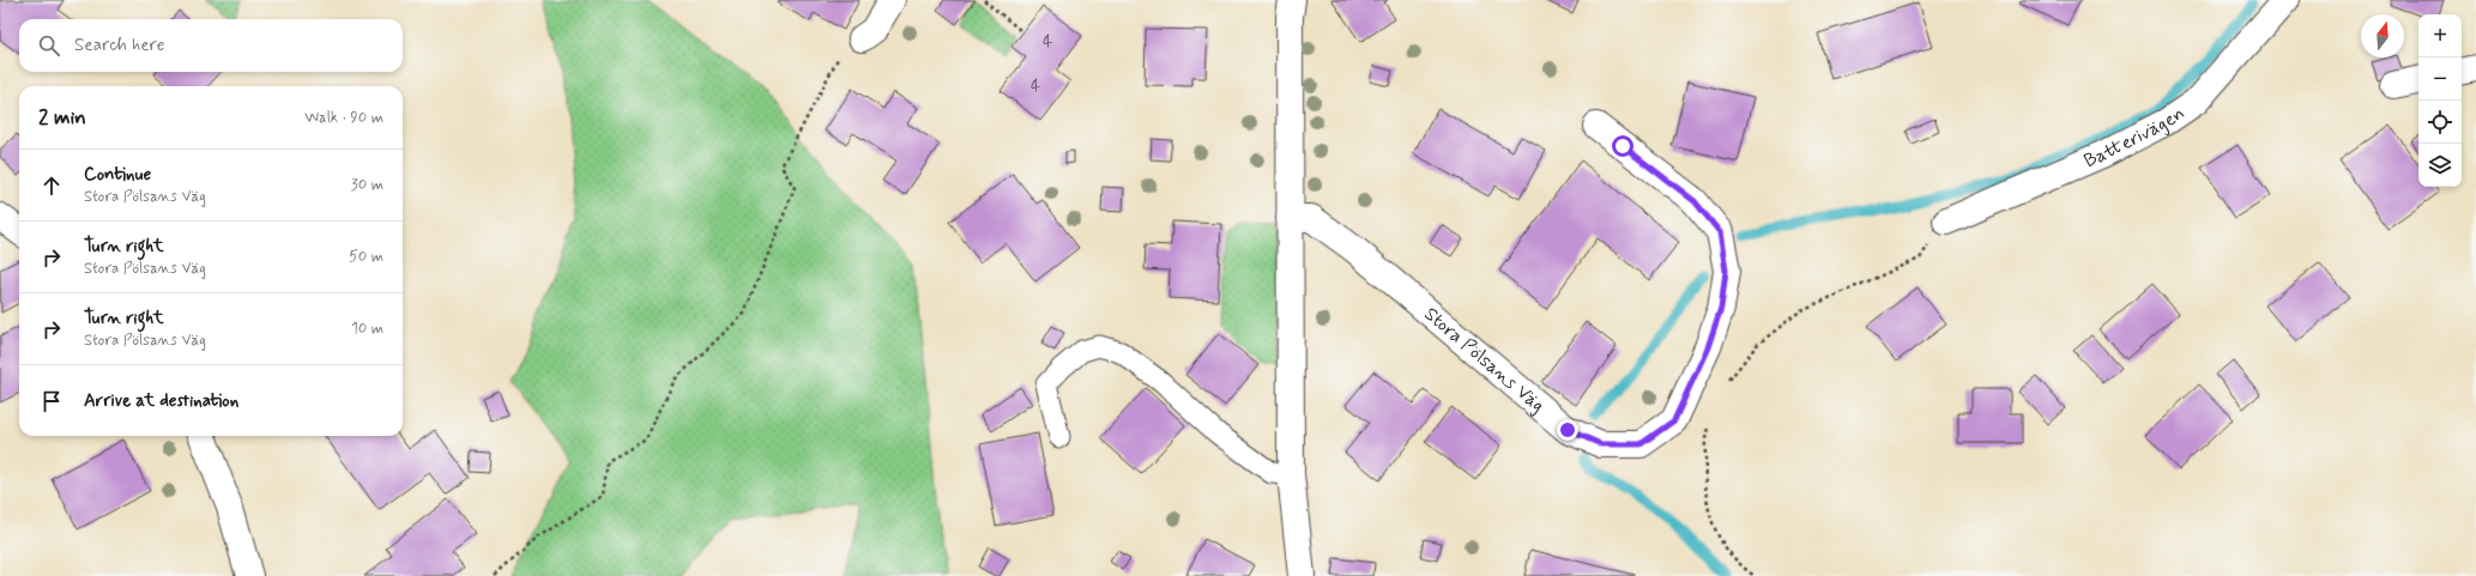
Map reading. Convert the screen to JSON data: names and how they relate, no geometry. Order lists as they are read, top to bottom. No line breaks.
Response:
{"streets":{"street":["Batterivägen","Stora Pölsans Väg"]},"house_numbers":["4","4"],"north":"top","page":{"map_buttons":["+","−"],"search":"Search here","heading":["2 min","Walk · 90 m"],"list":[["Continue","Stora Pölsans Väg","30 m"],["Turn right","Stora Pölsans Väg","50 m"],["Turn right","Stora Pölsans Väg","10 m"],"Arrive at destination"]}}
